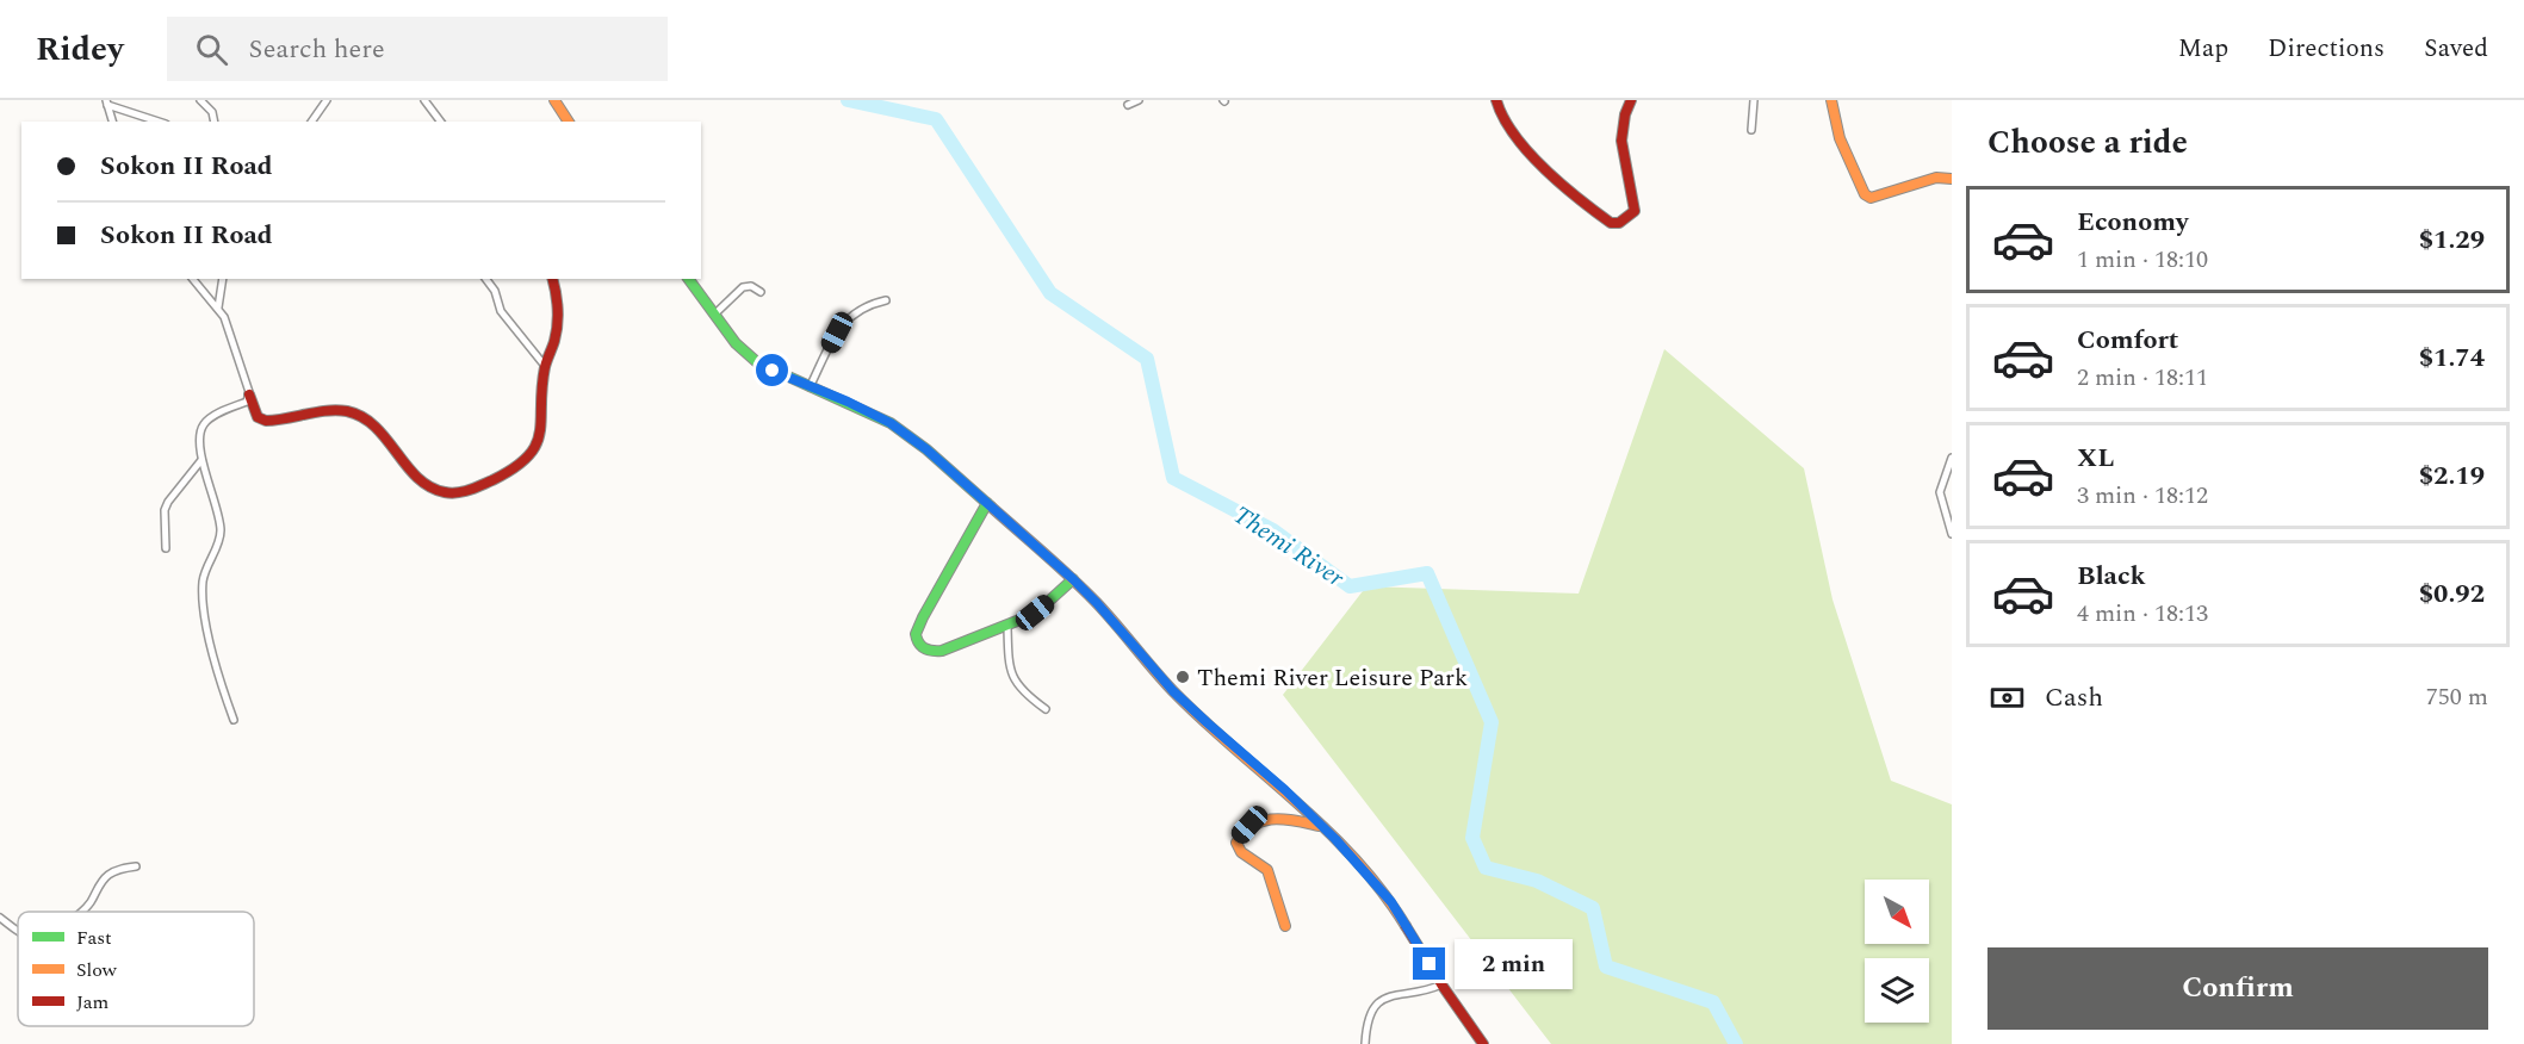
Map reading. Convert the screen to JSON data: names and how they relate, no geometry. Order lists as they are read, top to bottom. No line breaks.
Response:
{"water":["Themi River"],"places":["Themi River Leisure Park"],"legend":["Fast","Slow","Jam"],"north":"bottom right","page":{"header":"Ridey","search":"Search here","nav":["Map","Directions","Saved"],"heading":"Choose a ride","banner":["Sokon II Road","Sokon II Road"],"list":[{"name":"Economy","note":"1 min · 18:10","value":"$1.29"},{"name":"Comfort","note":"2 min · 18:11","value":"$1.74"},{"name":"XL","note":"3 min · 18:12","value":"$2.19"},{"name":"Black","note":"4 min · 18:13","value":"$0.92"}],"pay":["Cash","750 m"],"buttons":"Confirm","bubble":"2 min"}}
